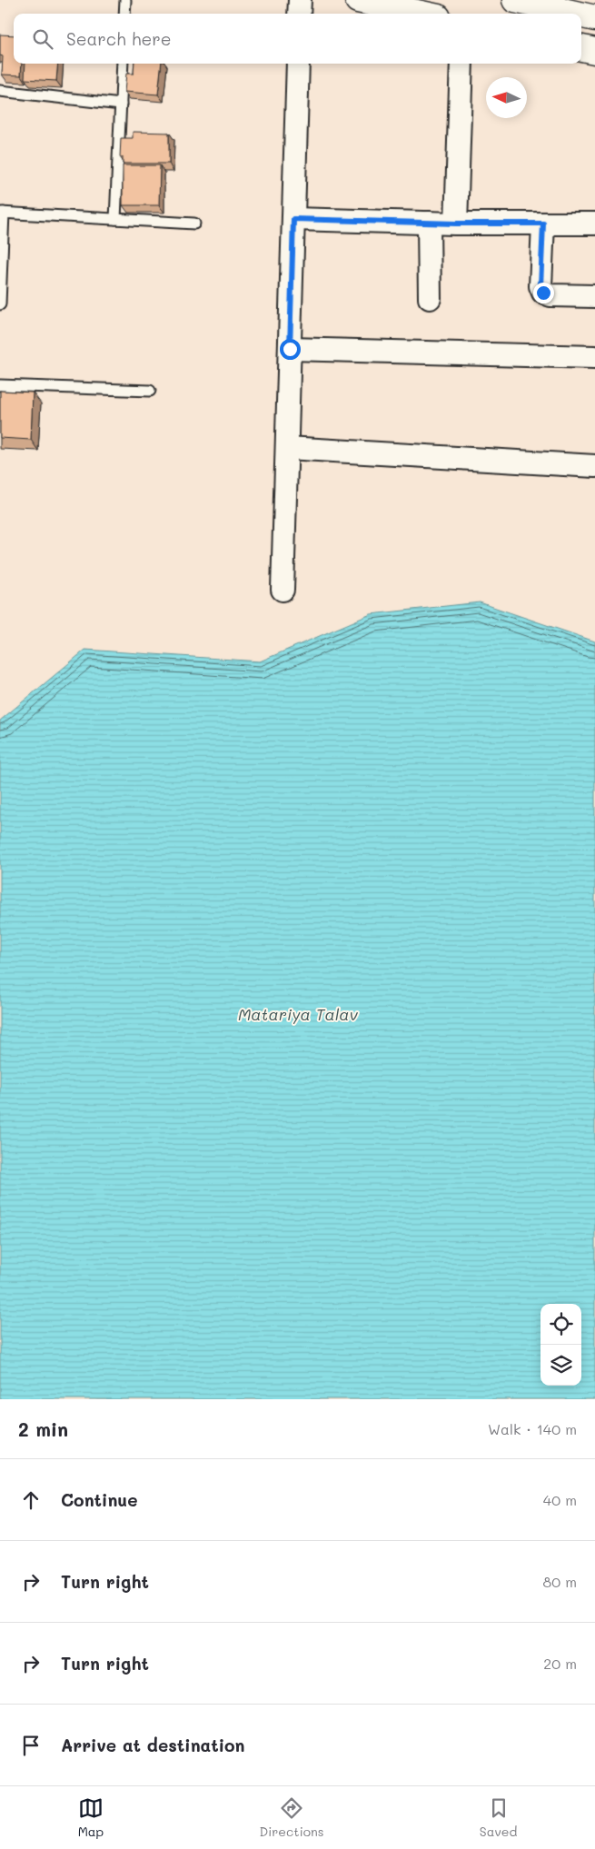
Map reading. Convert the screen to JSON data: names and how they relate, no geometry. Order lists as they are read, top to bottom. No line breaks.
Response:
{"water":["Matariya Talav"],"north":"left","page":{"search":"Search here","heading":["2 min","Walk · 140 m"],"list":[["Continue","40 m"],["Turn right","80 m"],["Turn right","20 m"],"Arrive at destination"],"nav":["Map","Directions","Saved"]}}
